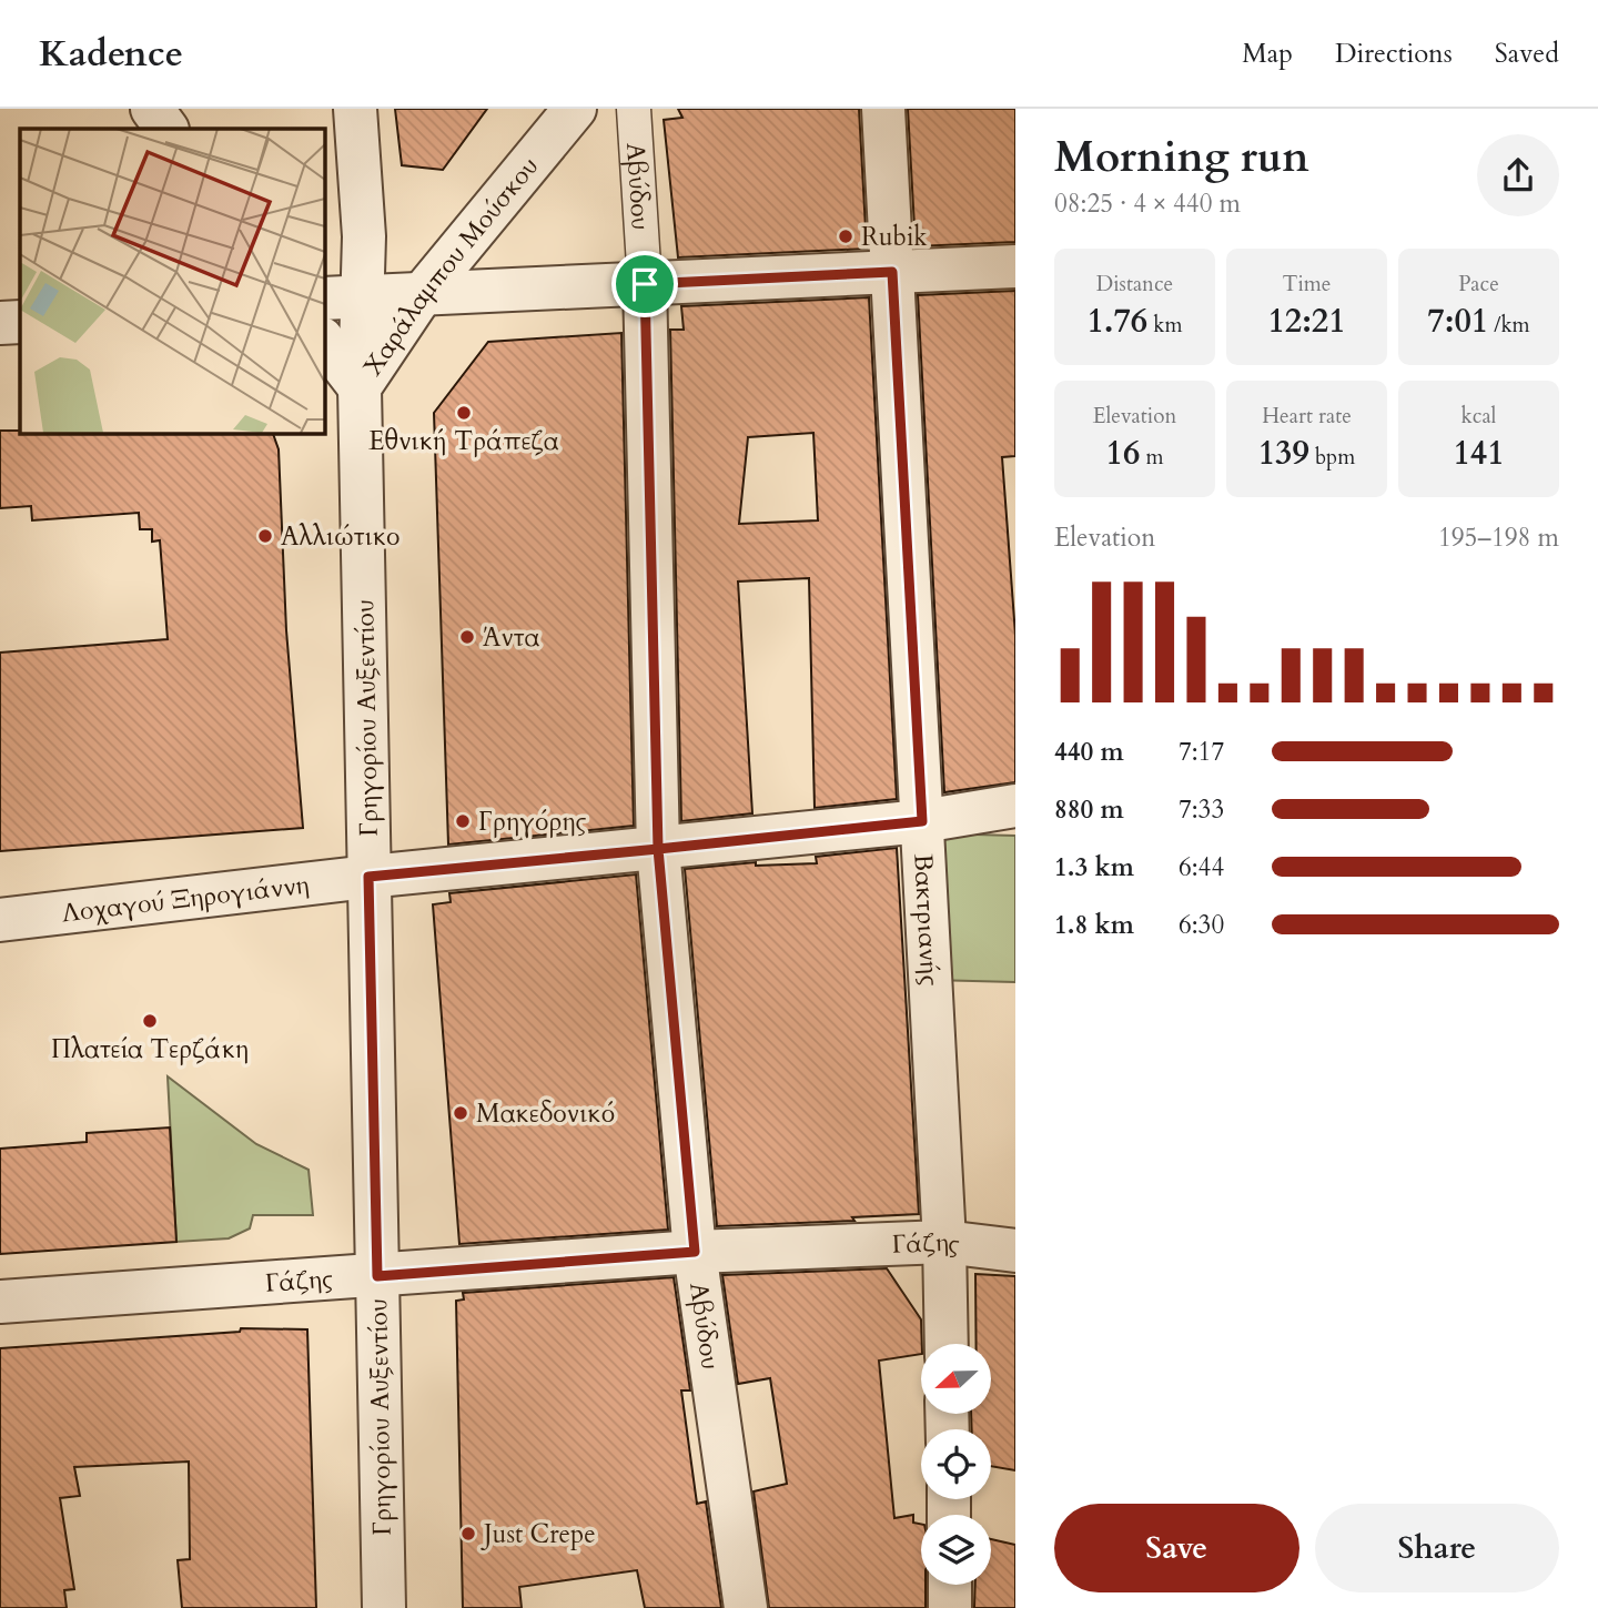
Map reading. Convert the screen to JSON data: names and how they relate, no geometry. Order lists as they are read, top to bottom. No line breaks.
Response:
{"streets":{"street":["Αβύδου","Χαράλαμπου Μούσκου","Γρηγορίου Αυξεντίου","Λοχαγού Ξηρογιάννη","Βακτριανής","Γάζης"]},"crossings":[["Αβύδου","Λοχαγού Ξηρογιάννη"],["Αβύδου","Γάζης"],["Χαράλαμπου Μούσκου","Γρηγορίου Αυξεντίου"],["Γρηγορίου Αυξεντίου","Λοχαγού Ξηρογιάννη"],["Γρηγορίου Αυξεντίου","Γάζης"],["Λοχαγού Ξηρογιάννη","Βακτριανής"],["Βακτριανής","Γάζης"]],"places":["Rubik","Εθνική Τράπεζα","Αλλιώτικο","Άντα","Γρηγόρης","Πλατεία Τερζάκη","Μακεδονικό","Just Crepe"],"north":"left","page":{"header":"Kadence","nav":["Map","Directions","Saved"],"heading":["Morning run","08:25 · 4 × 440 m"],"stats":[["Distance","1.76 km"],["Time","12:21"],["Pace","7:01 /km"],["Elevation","16 m"],["Heart rate","139 bpm"],["kcal","141"]],"chart":["Elevation","195–198 m"],"list":[{"name":"440 m","note":"7:17"},{"name":"880 m","note":"7:33"},{"name":"1.3 km","note":"6:44"},{"name":"1.8 km","note":"6:30"}],"buttons":["Save","Share"]}}
